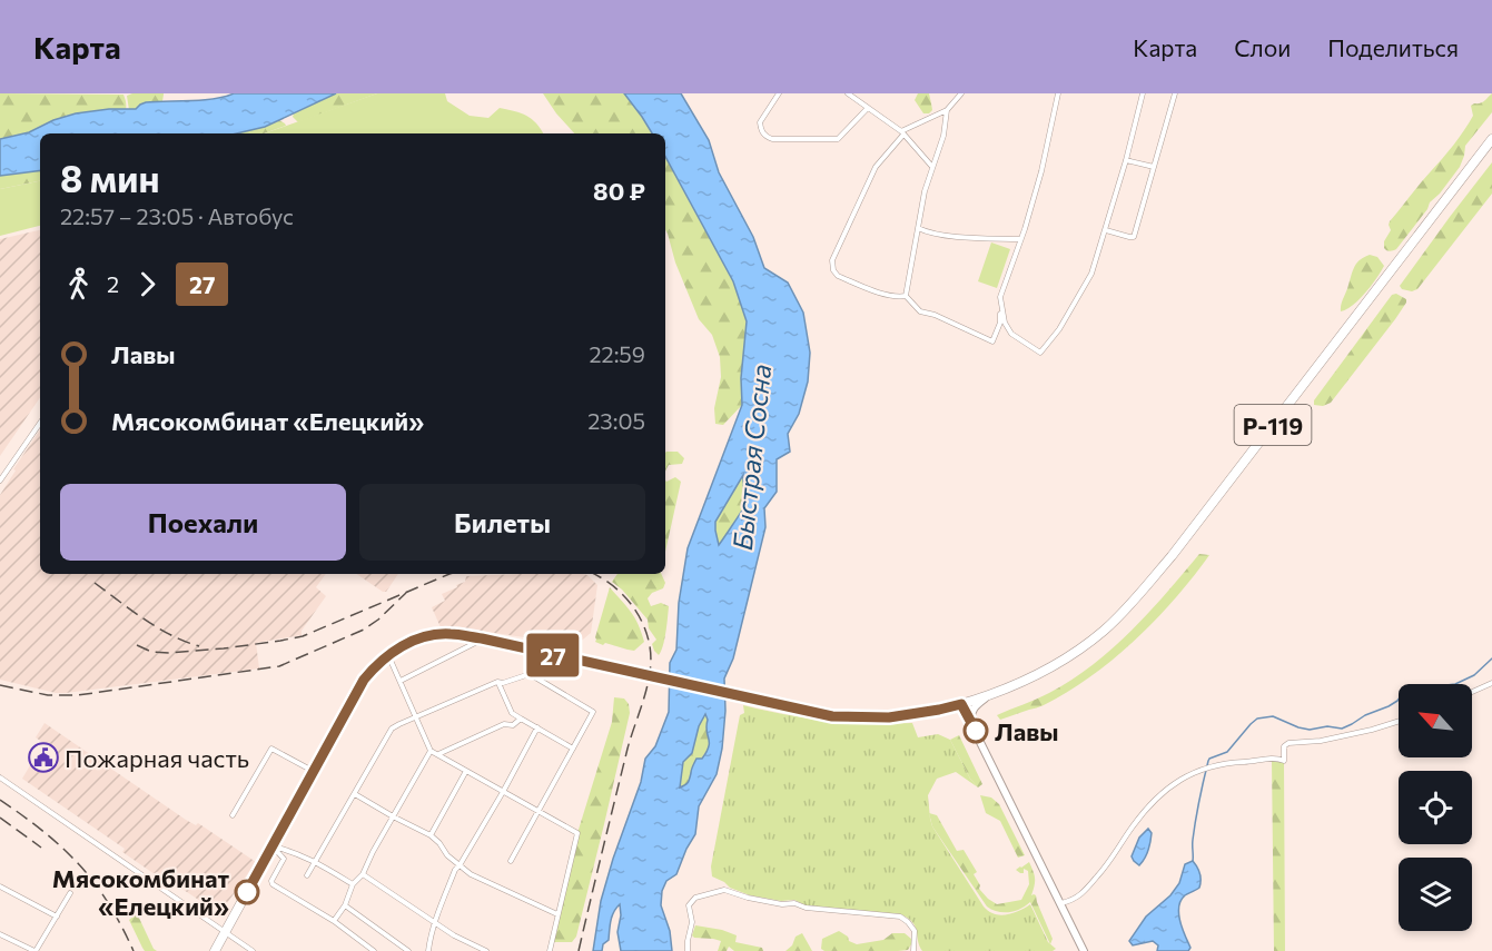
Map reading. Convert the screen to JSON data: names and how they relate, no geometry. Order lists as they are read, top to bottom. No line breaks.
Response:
{"streets":{"highway":["Р-119"]},"water":["Быстрая Сосна"],"places":{"other":["Лавы","Мясокомбинат «Елецкий»"],"public building":["Пожарная часть"]},"lines":["bus line 27"],"north":"top left","page":{"header":"Карта","nav":["Карта","Слои","Поделиться"],"on_map":"27","heading":["8 мин","22:57 – 23:05 · Автобус","80 ₽"],"legs":["2","27"],"list":[{"name":"Лавы","value":"22:59"},{"name":"Мясокомбинат «Елецкий»","value":"23:05"}],"buttons":["Поехали","Билеты"]}}
